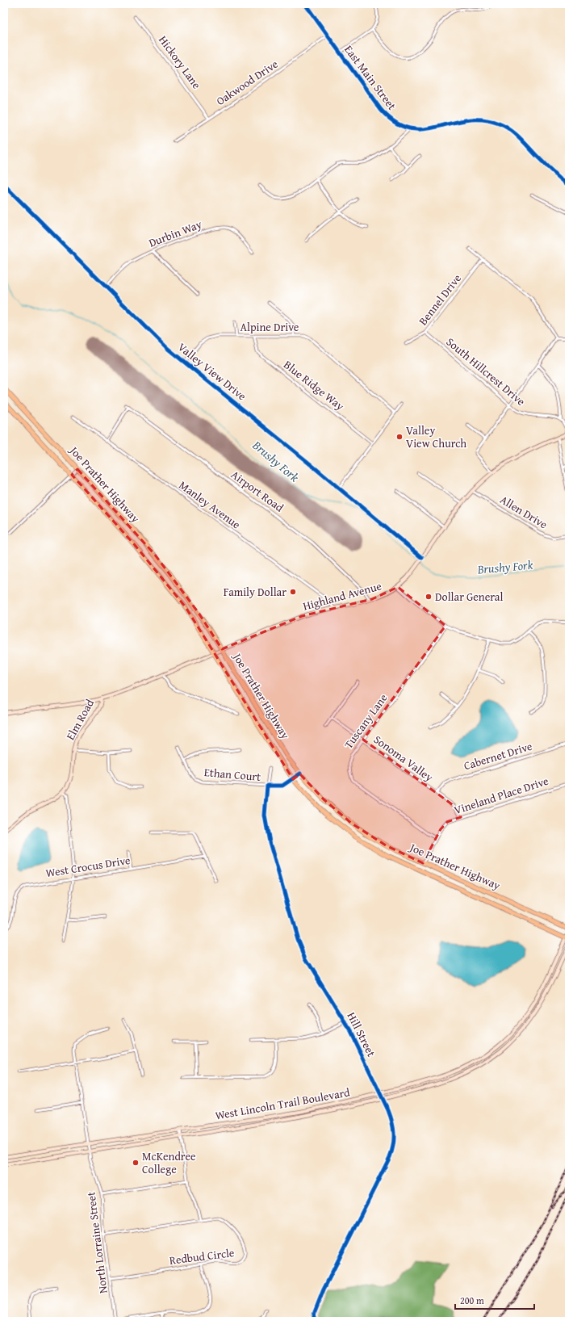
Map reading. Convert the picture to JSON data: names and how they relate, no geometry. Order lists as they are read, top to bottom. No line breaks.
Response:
{"streets":{"highway":["Joe Prather Highway"],"main road":["East Main Street","Highland Avenue","Elm Road","Hill Street","West Lincoln Trail Boulevard"],"street":["Hickory Lane","Oakwood Drive","Durbin Way","Bennel Drive","Alpine Drive","Valley View Drive","South Hillcrest Drive","Blue Ridge Way","Airport Road","Manley Avenue","Allen Drive","Tuscany Lane","Cabernet Drive","Sonoma Valley","Ethan Court","Vineland Place Drive","West Crocus Drive","North Lorraine Street","Redbud Circle"]},"crossings":[["Hickory Lane","Oakwood Drive"],["East Main Street","Oakwood Drive"],["Durbin Way","Valley View Drive"],["Bennel Drive","South Hillcrest Drive"],["Alpine Drive","Valley View Drive"],["Alpine Drive","Blue Ridge Way"],["Valley View Drive","Highland Avenue"],["Joe Prather Highway","Highland Avenue"],["Joe Prather Highway","Vineland Place Drive"],["Joe Prather Highway","West Lincoln Trail Boulevard"],["Airport Road","Manley Avenue"],["Airport Road","Highland Avenue"],["Manley Avenue","Highland Avenue"],["Allen Drive","Highland Avenue"],["Highland Avenue","Elm Road"],["Tuscany Lane","Sonoma Valley"],["Tuscany Lane","Vineland Place Drive"],["Cabernet Drive","Sonoma Valley"],["Sonoma Valley","Vineland Place Drive"],["Ethan Court","Hill Street"],["Hill Street","West Lincoln Trail Boulevard"],["West Lincoln Trail Boulevard","North Lorraine Street"],["North Lorraine Street","Redbud Circle"]],"water":["Brushy Fork"],"places":["Valley View Church","Family Dollar","Dollar General","McKendree College"],"scale_bar":"200 m"}
